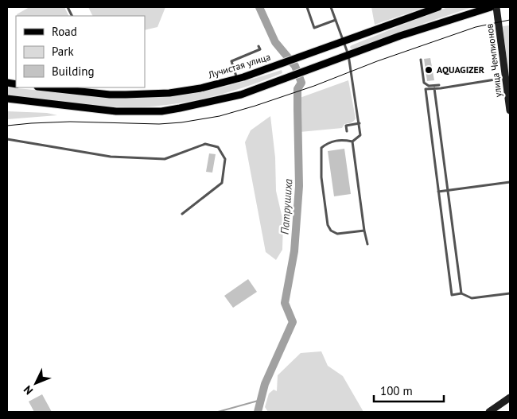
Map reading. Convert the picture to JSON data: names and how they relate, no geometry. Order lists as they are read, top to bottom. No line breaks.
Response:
{"streets":{"main road":["Лучистая улица"],"street":["улица Чемпионов"]},"water":["Патрушиха"],"places":["AQUAGIZER"],"legend":["Road","Park","Building"],"scale_bar":"100 m","north":"bottom left"}
